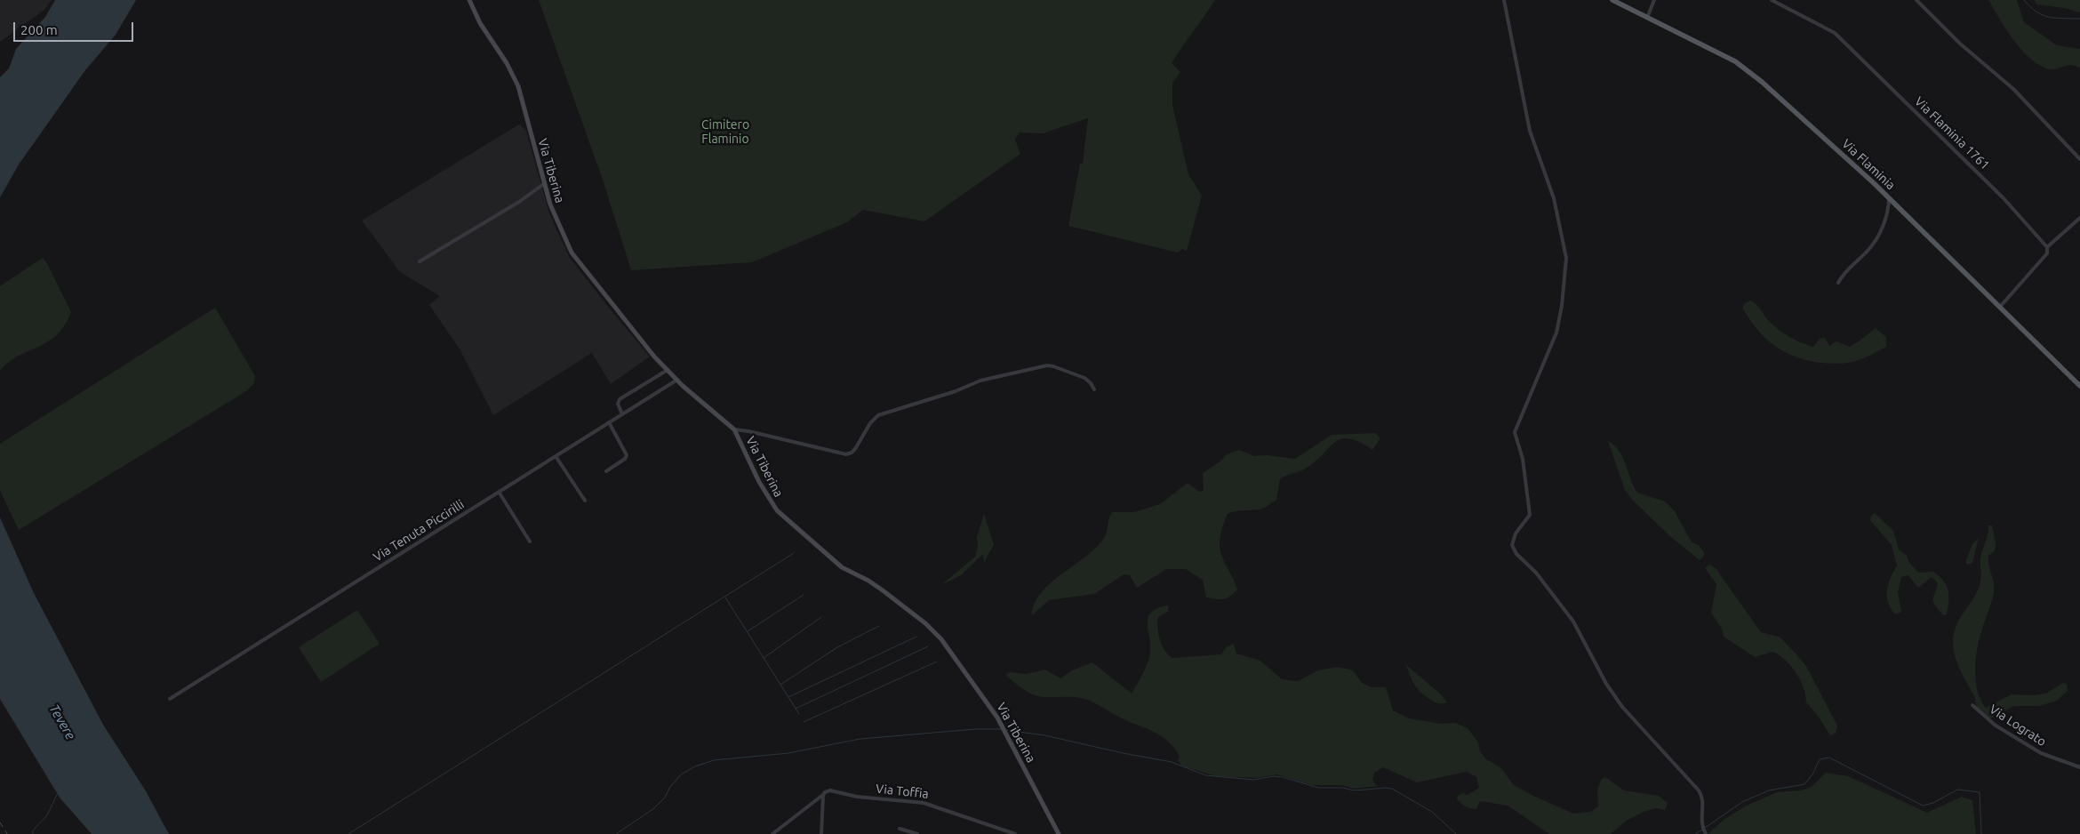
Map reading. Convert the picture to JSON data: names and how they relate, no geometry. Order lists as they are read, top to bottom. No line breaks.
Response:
{"streets":{"main road":["Via Flaminia","Via Tiberina"],"street":["Via Flaminia 1761","Via Tenuta Piccirilli","Via Lograto","Via Toffia"]},"crossings":[["Via Tiberina","Via Tenuta Piccirilli"]],"water":["Tevere"],"parks":["Cimitero Flaminio"],"scale_bar":"200 m"}
